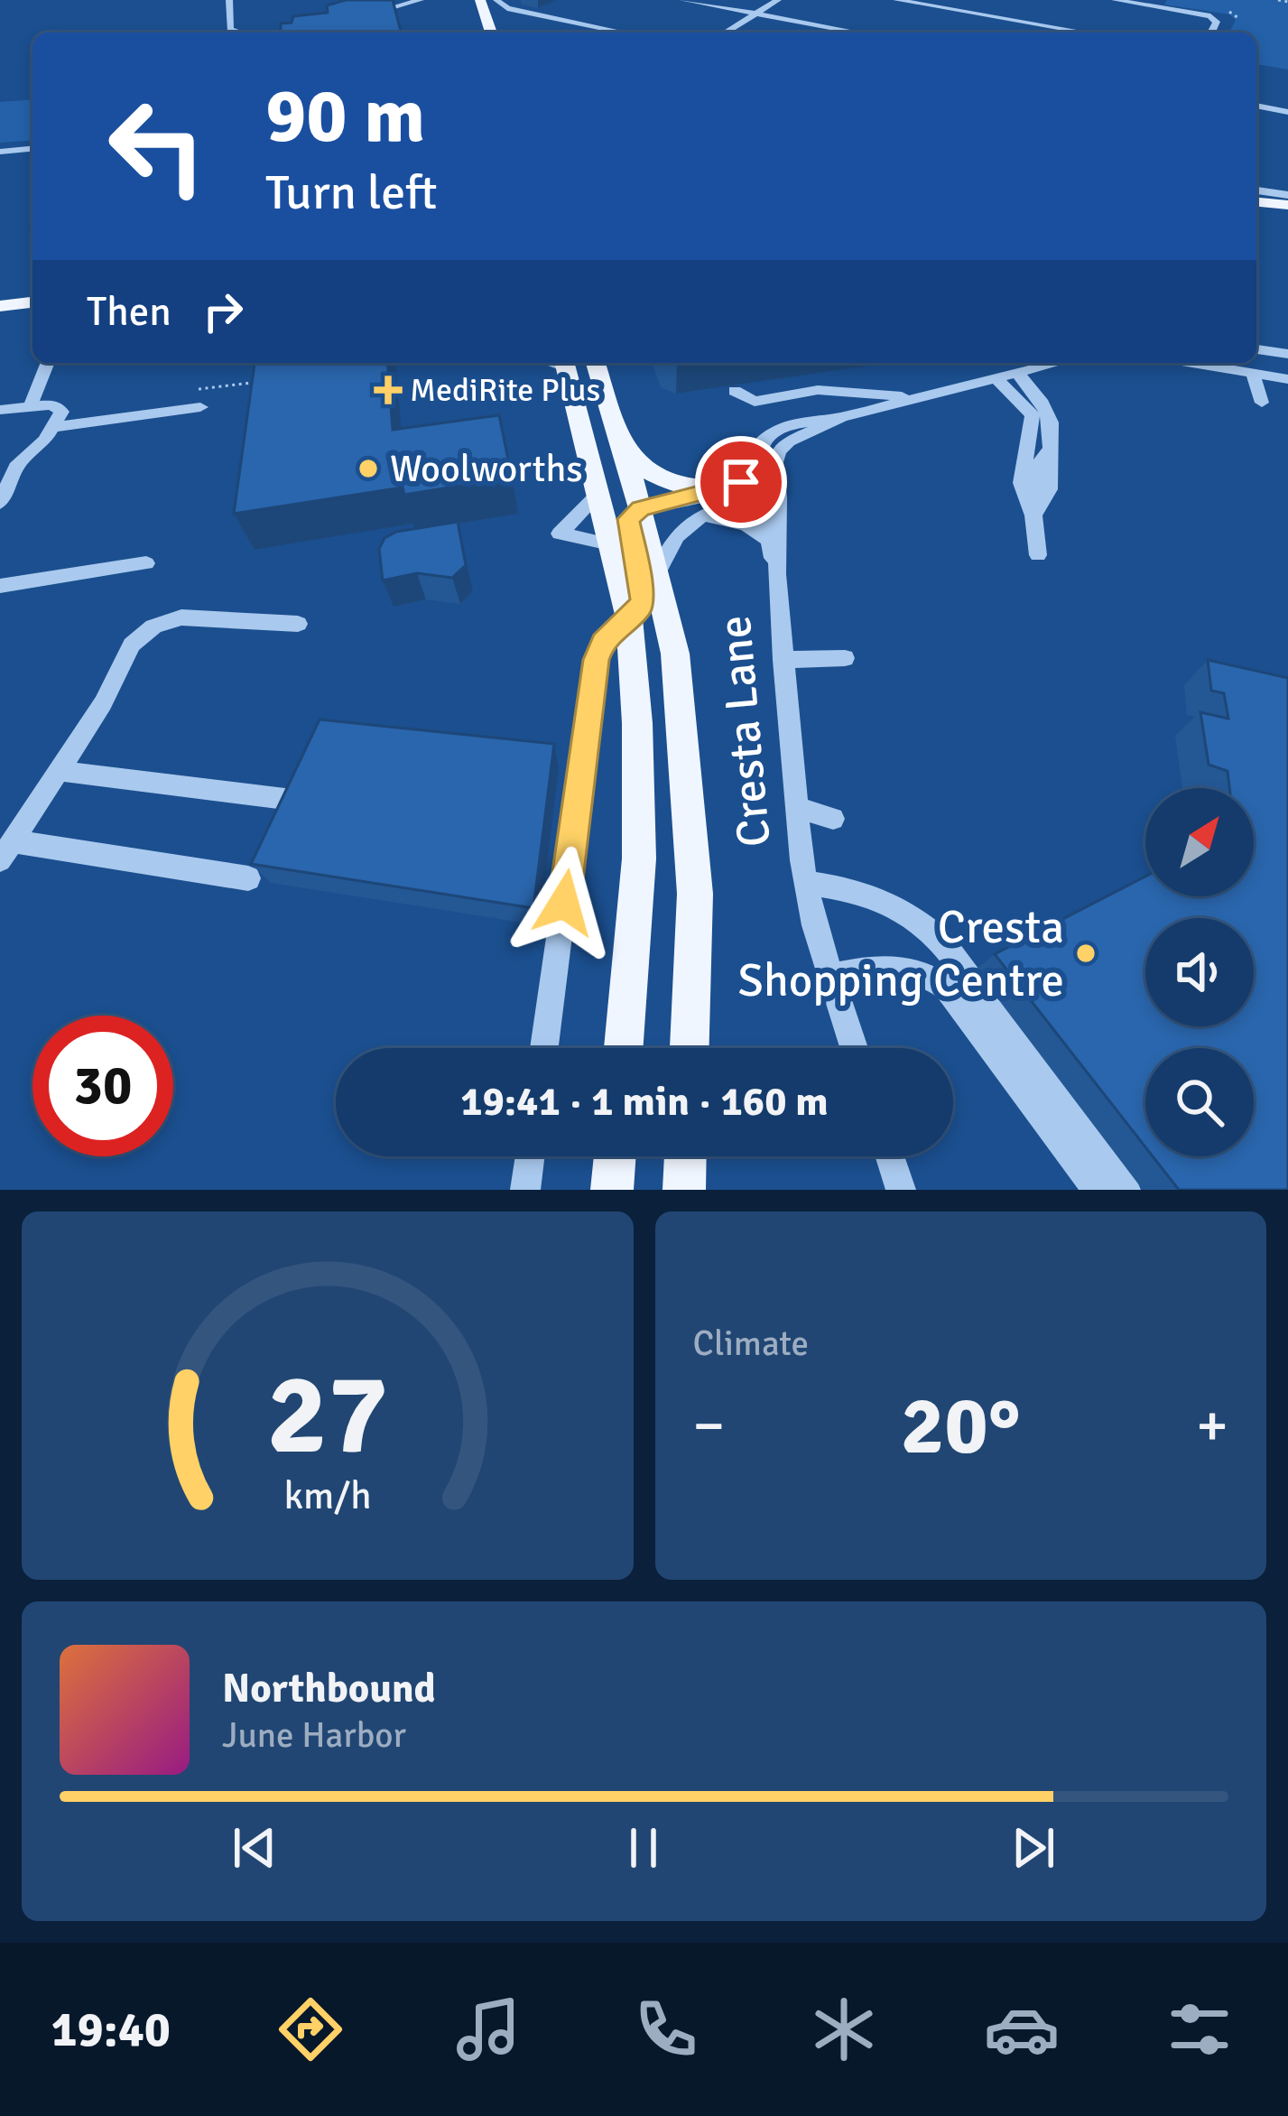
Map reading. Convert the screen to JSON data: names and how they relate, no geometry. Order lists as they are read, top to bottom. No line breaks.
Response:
{"streets":{"street":["Cresta Lane"]},"places":{"health":["MediRite Plus"],"other":["Woolworths","Cresta Shopping Centre"]},"north":"top right","page":{"turn":["90 m","Turn left"],"then":"Then","limit":"30","trip":"19:41 · 1 min · 160 m","tile":"Climate","heat":["−","20°","+"],"song":["Northbound","June Harbor"],"tabs":"19:40","gauge":["27","km/h"]}}
